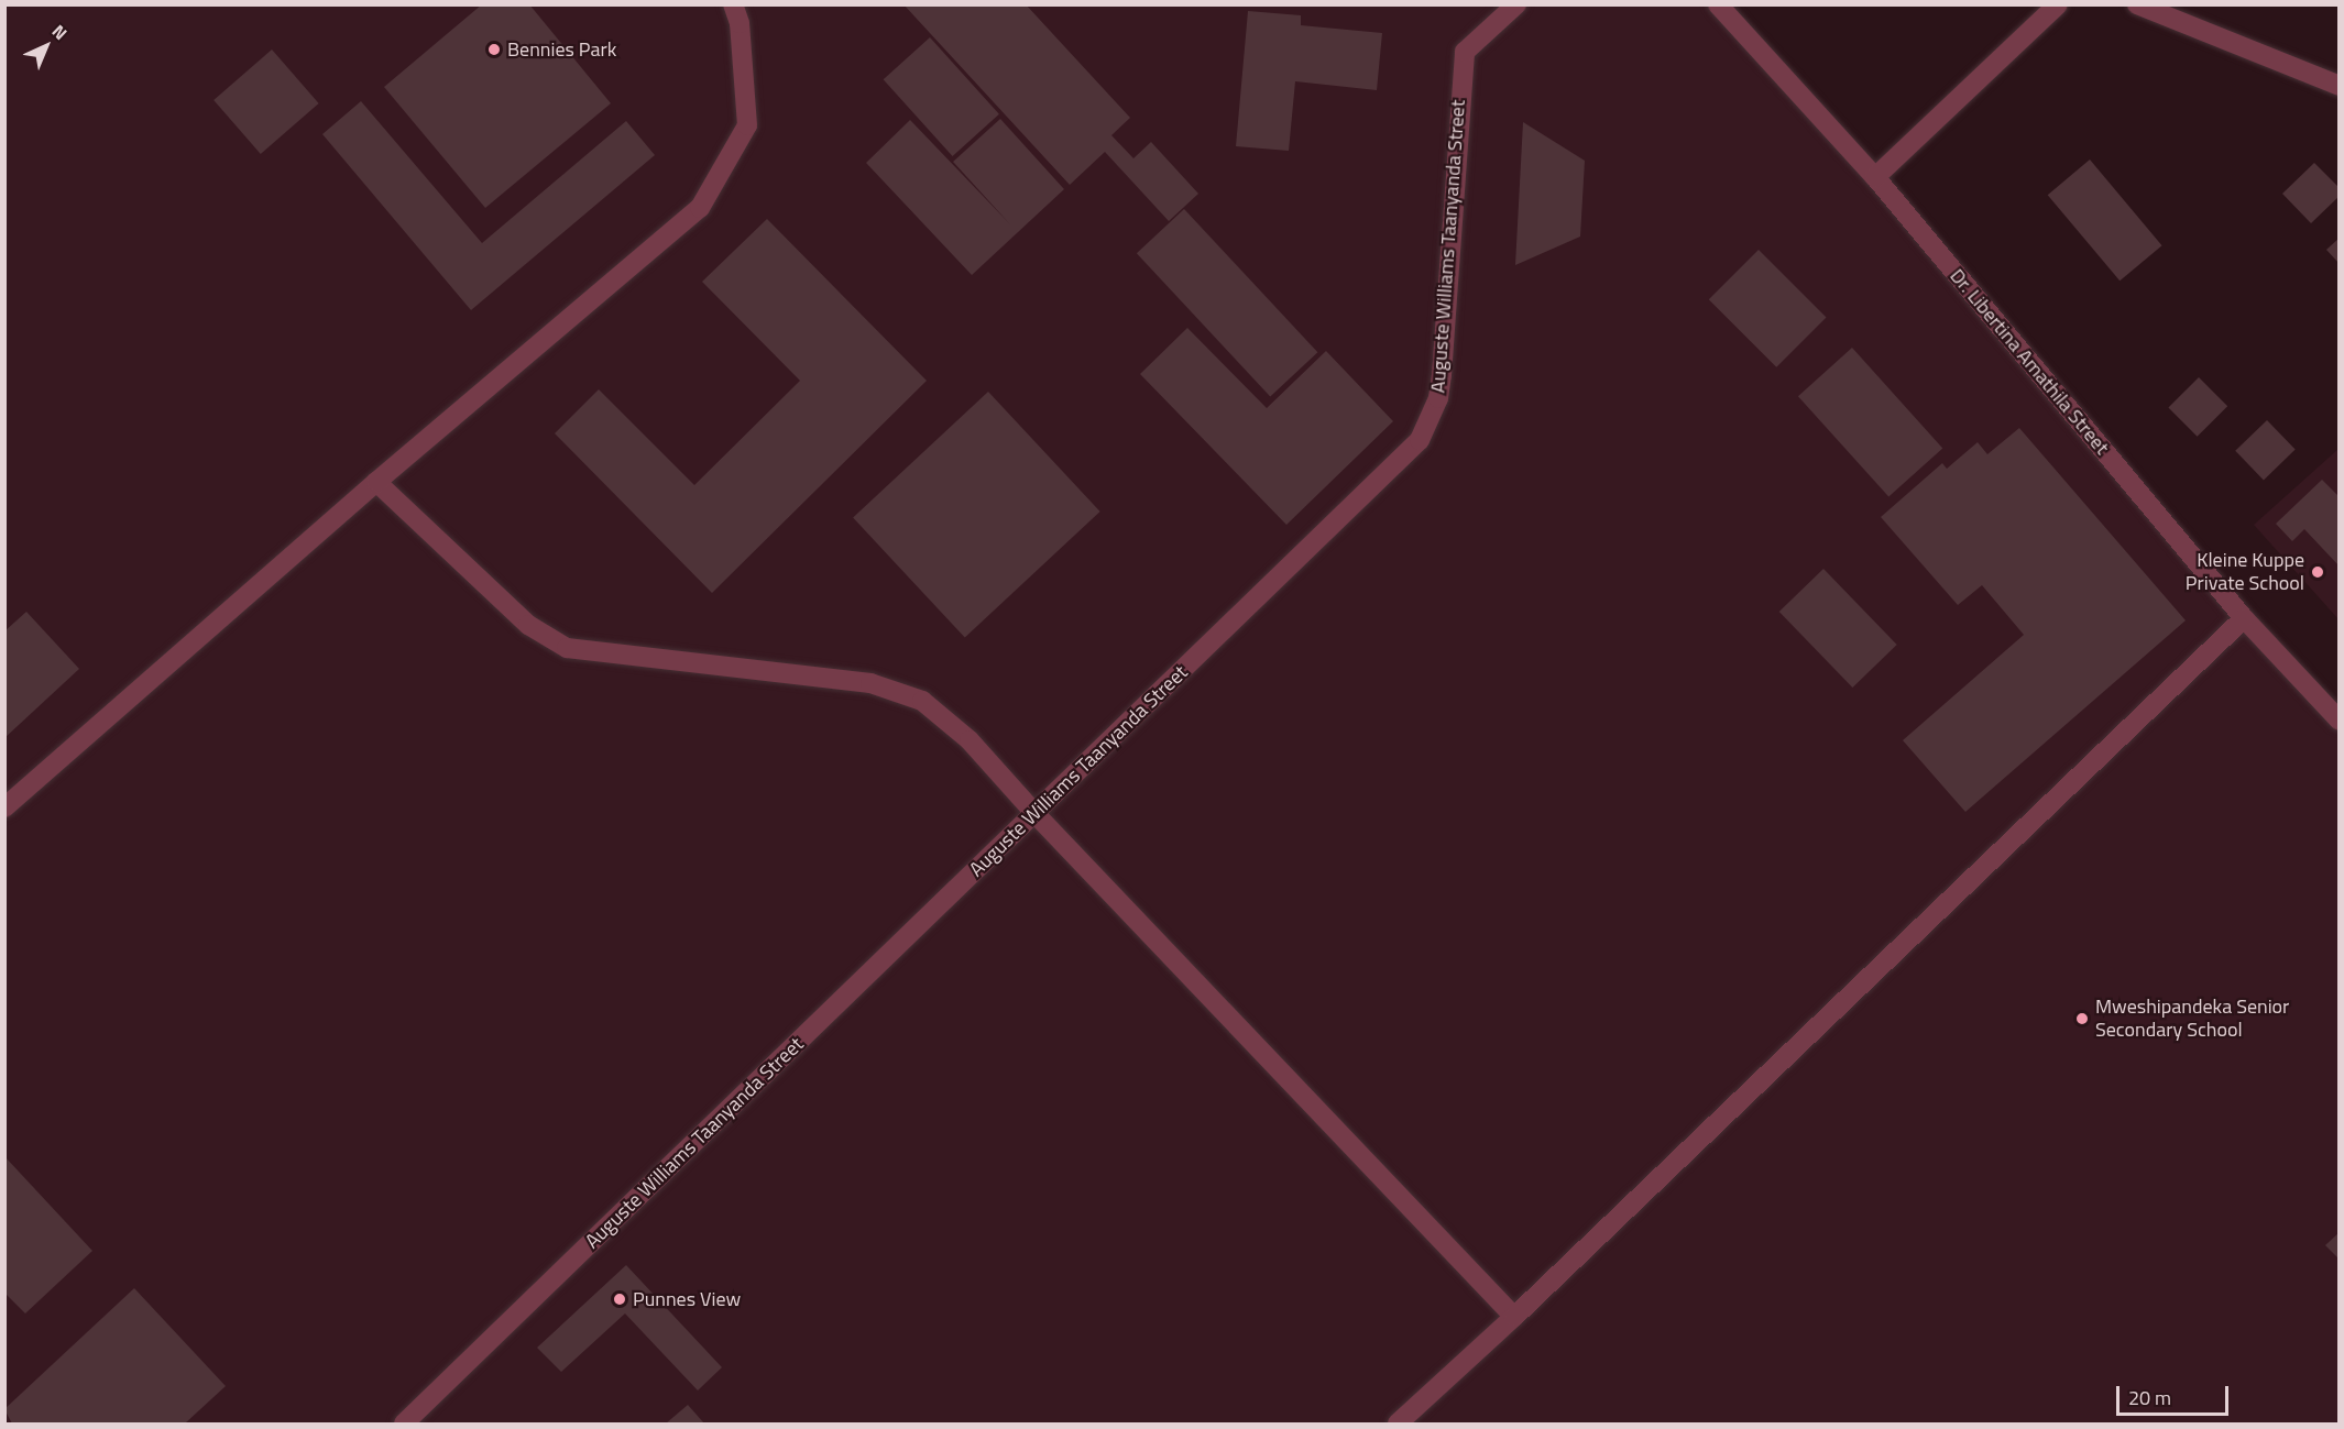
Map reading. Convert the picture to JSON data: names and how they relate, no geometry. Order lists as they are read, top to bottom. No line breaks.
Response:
{"streets":{"street":["Auguste Williams Taanyanda Street","Dr. Libertina Amathila Street"]},"places":["Bennies Park","Kleine Kuppe Private School","Mweshipandeka Senior Secondary School","Punnes View"],"scale_bar":"20 m","north":"top right"}
